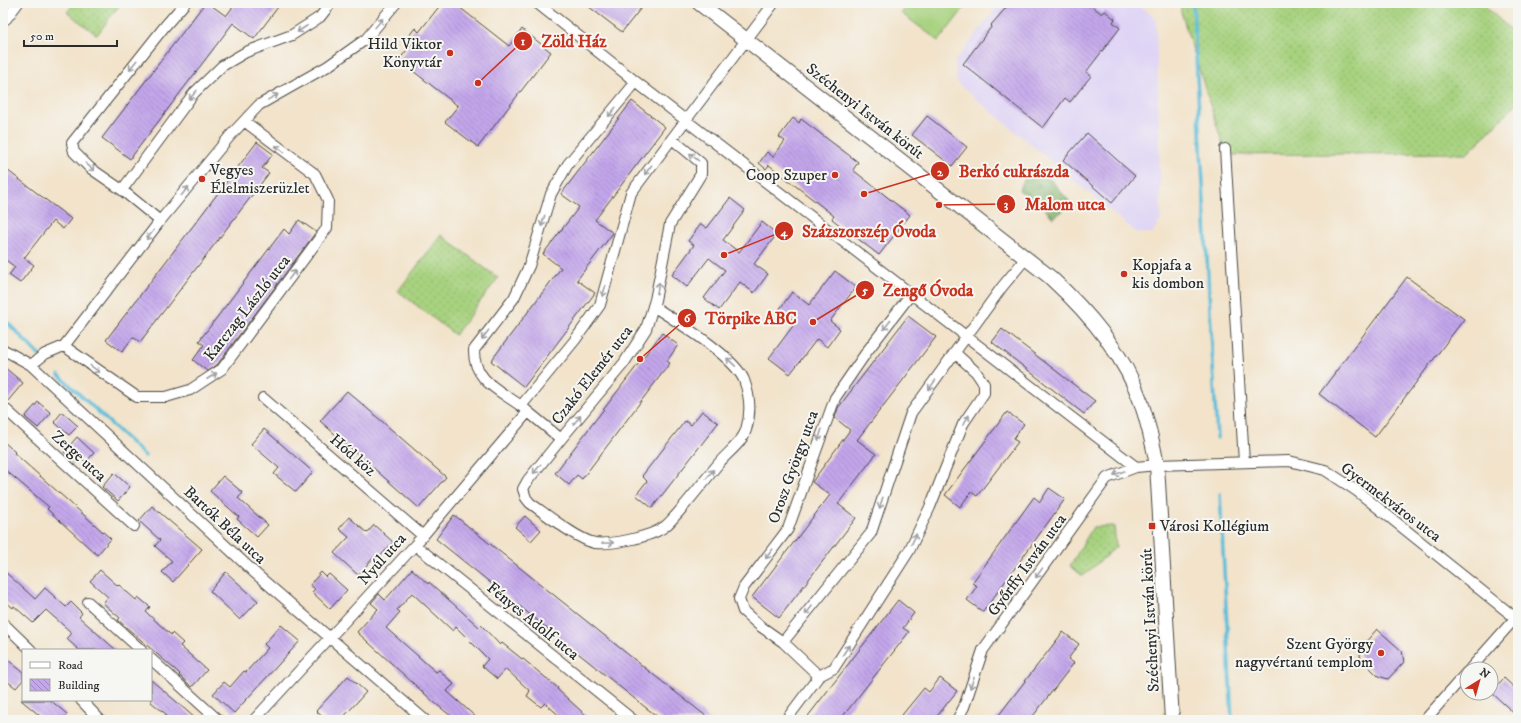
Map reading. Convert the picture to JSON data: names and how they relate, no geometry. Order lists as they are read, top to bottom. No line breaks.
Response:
{"streets":{"street":["Széchenyi István körút","Karczag László utca","Czakó Elemér utca","Hód köz","Zerge utca","Orosz György utca","Gyermekváros utca","Bartók Béla utca","Nyúl utca","Győrffy István utca","Fényes Adolf utca"]},"crossings":[["Széchenyi István körút","Gyermekváros utca"],["Széchenyi István körút","Győrffy István utca"],["Czakó Elemér utca","Nyúl utca"],["Hód köz","Nyúl utca"],["Gyermekváros utca","Győrffy István utca"],["Bartók Béla utca","Nyúl utca"],["Nyúl utca","Fényes Adolf utca"]],"one_way":["Győrffy István utca"],"places":{"other":["Hild Viktor Könyvtár","Zöld Ház","Coop Szuper","Vegyes Élelmiszerüzlet","Berkó cukrászda","Malom utca","Százszorszép Óvoda","Kopjafa a kis dombon","Zengő Óvoda","Törpike ABC","Szent György nagyvértanú templom"],"transit":["Városi Kollégium"]},"legend":["Road","Building"],"scale_bar":"50 m","north":"top right"}
